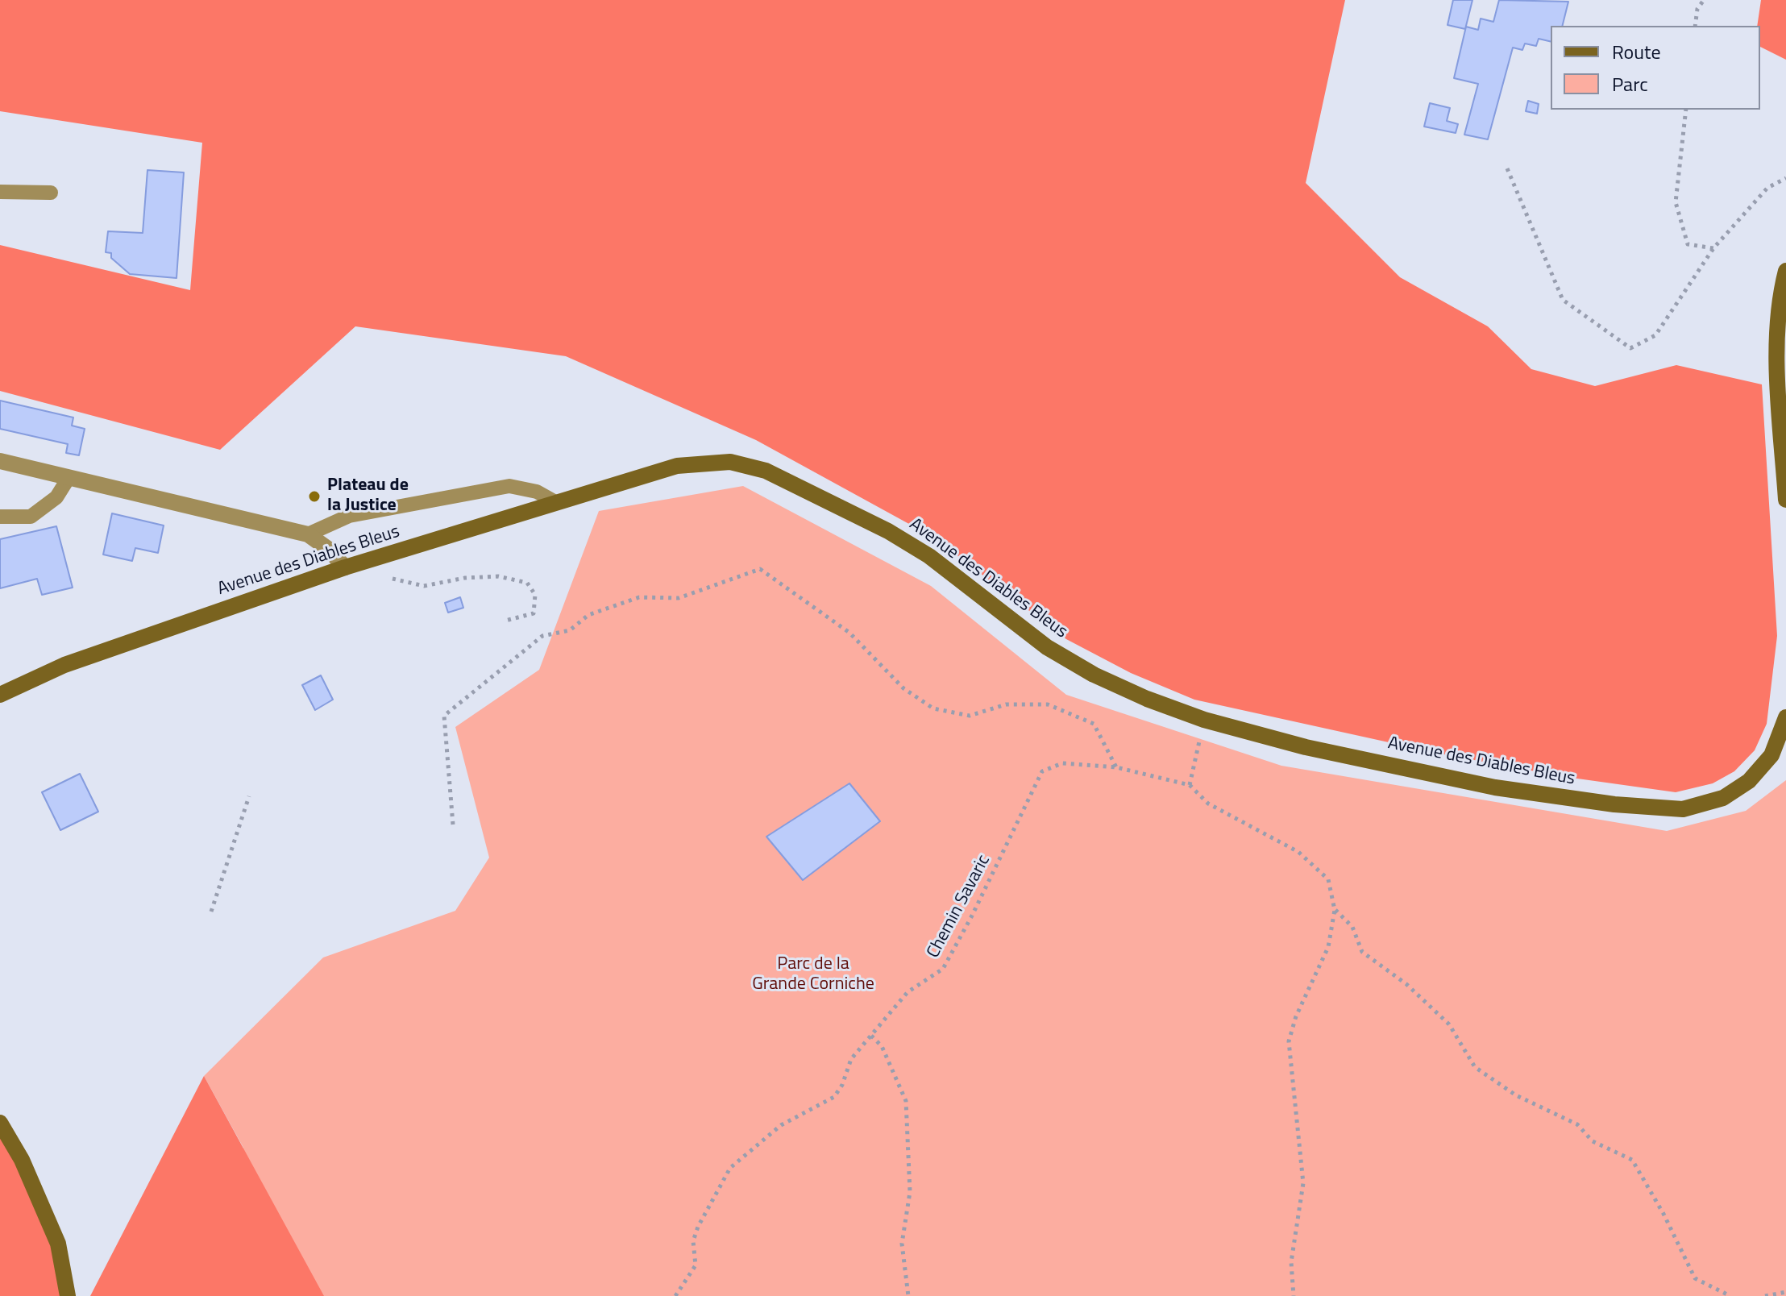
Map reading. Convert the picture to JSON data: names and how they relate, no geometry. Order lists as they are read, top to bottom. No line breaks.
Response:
{"streets":{"main road":["Avenue des Diables Bleus"],"path":["Chemin Savaric"]},"parks":["Parc de la Grande Corniche"],"places":["Plateau de la Justice"],"legend":["Route","Parc"]}
